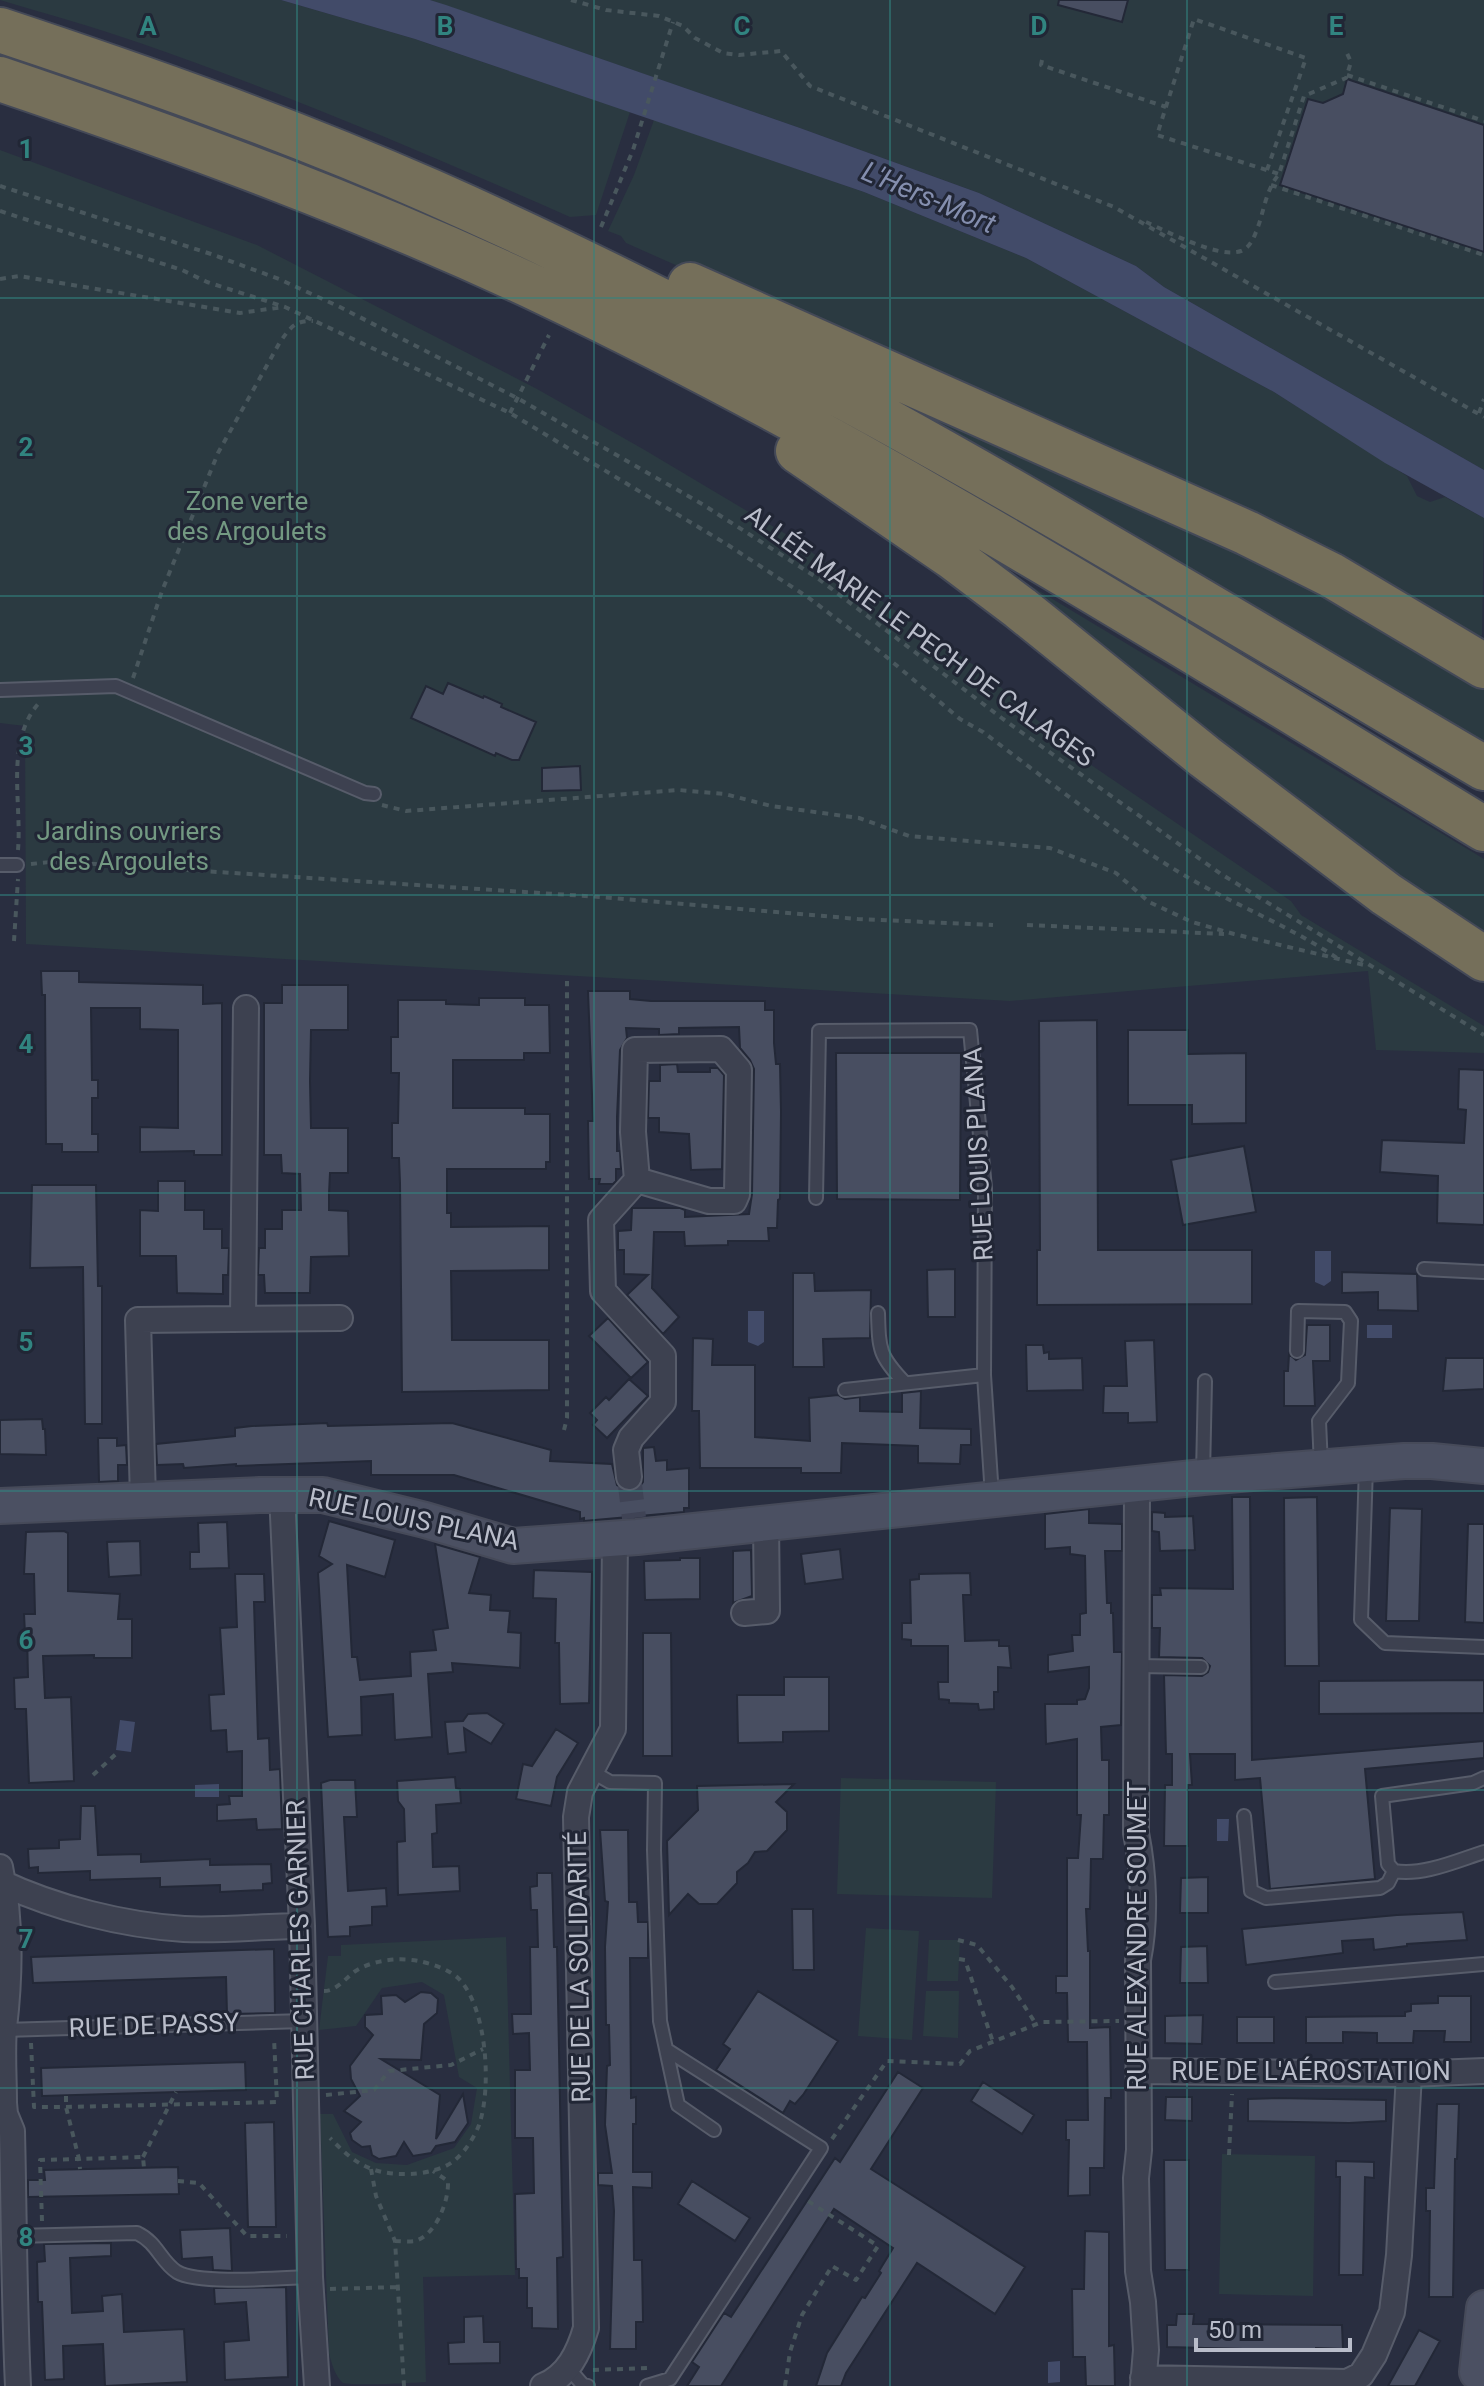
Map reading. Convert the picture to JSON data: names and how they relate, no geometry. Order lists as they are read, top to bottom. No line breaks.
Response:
{"streets":{"street":["RUE LOUIS PLANA","RUE ALEXANDRE SOUMET","RUE CHARLES GARNIER","RUE DE LA SOLIDARITÉ","RUE DE L'AÉROSTATION"],"lane":["RUE DE PASSY"],"path":["ALLÉE MARIE LE PECH DE CALAGES"]},"crossings":[["RUE LOUIS PLANA","RUE ALEXANDRE SOUMET"],["RUE LOUIS PLANA","RUE CHARLES GARNIER"],["RUE LOUIS PLANA","RUE DE LA SOLIDARITÉ"],["RUE ALEXANDRE SOUMET","RUE DE L'AÉROSTATION"],["RUE CHARLES GARNIER","RUE DE PASSY"]],"water":["L'Hers-Mort"],"parks":["Zone verte des Argoulets","Jardins ouvriers des Argoulets"],"scale_bar":"50 m","grid":{"columns":["A","B","C","D","E"],"rows":["1","2","3","4","5","6","7","8"]}}
